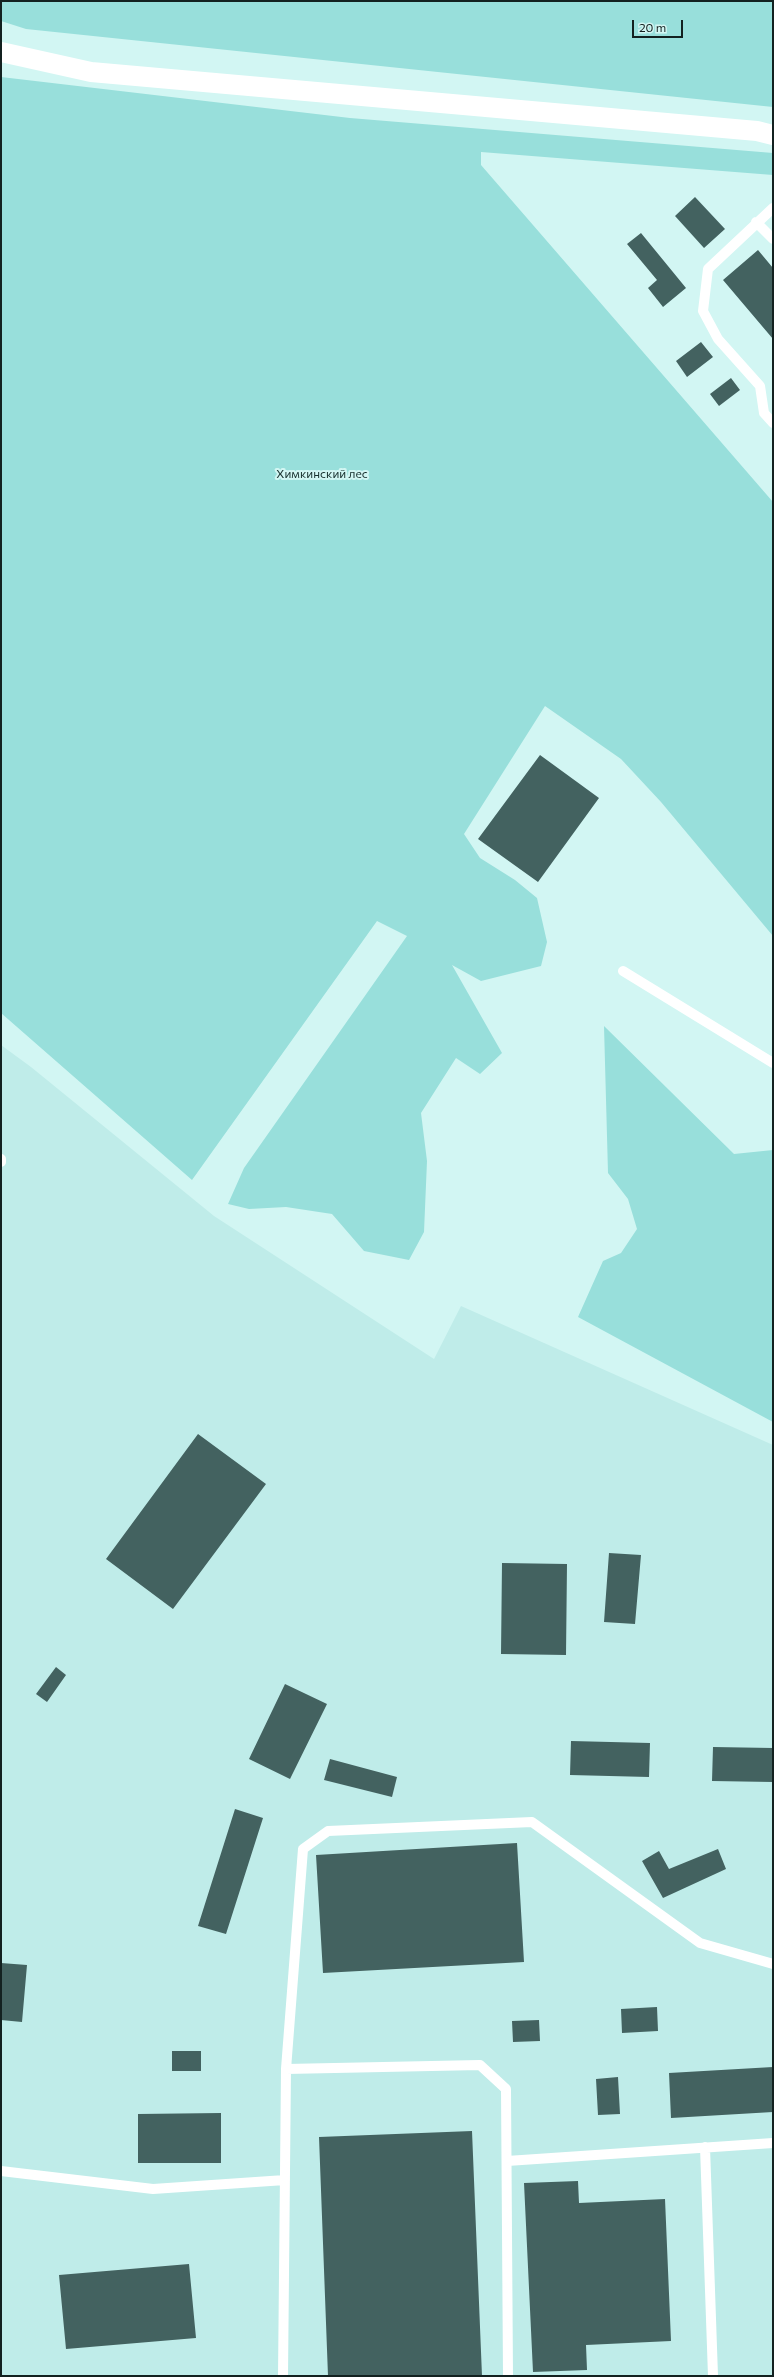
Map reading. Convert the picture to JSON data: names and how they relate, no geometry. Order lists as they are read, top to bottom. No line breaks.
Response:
{"parks":["Химкинский лес"],"scale_bar":"20 m"}
